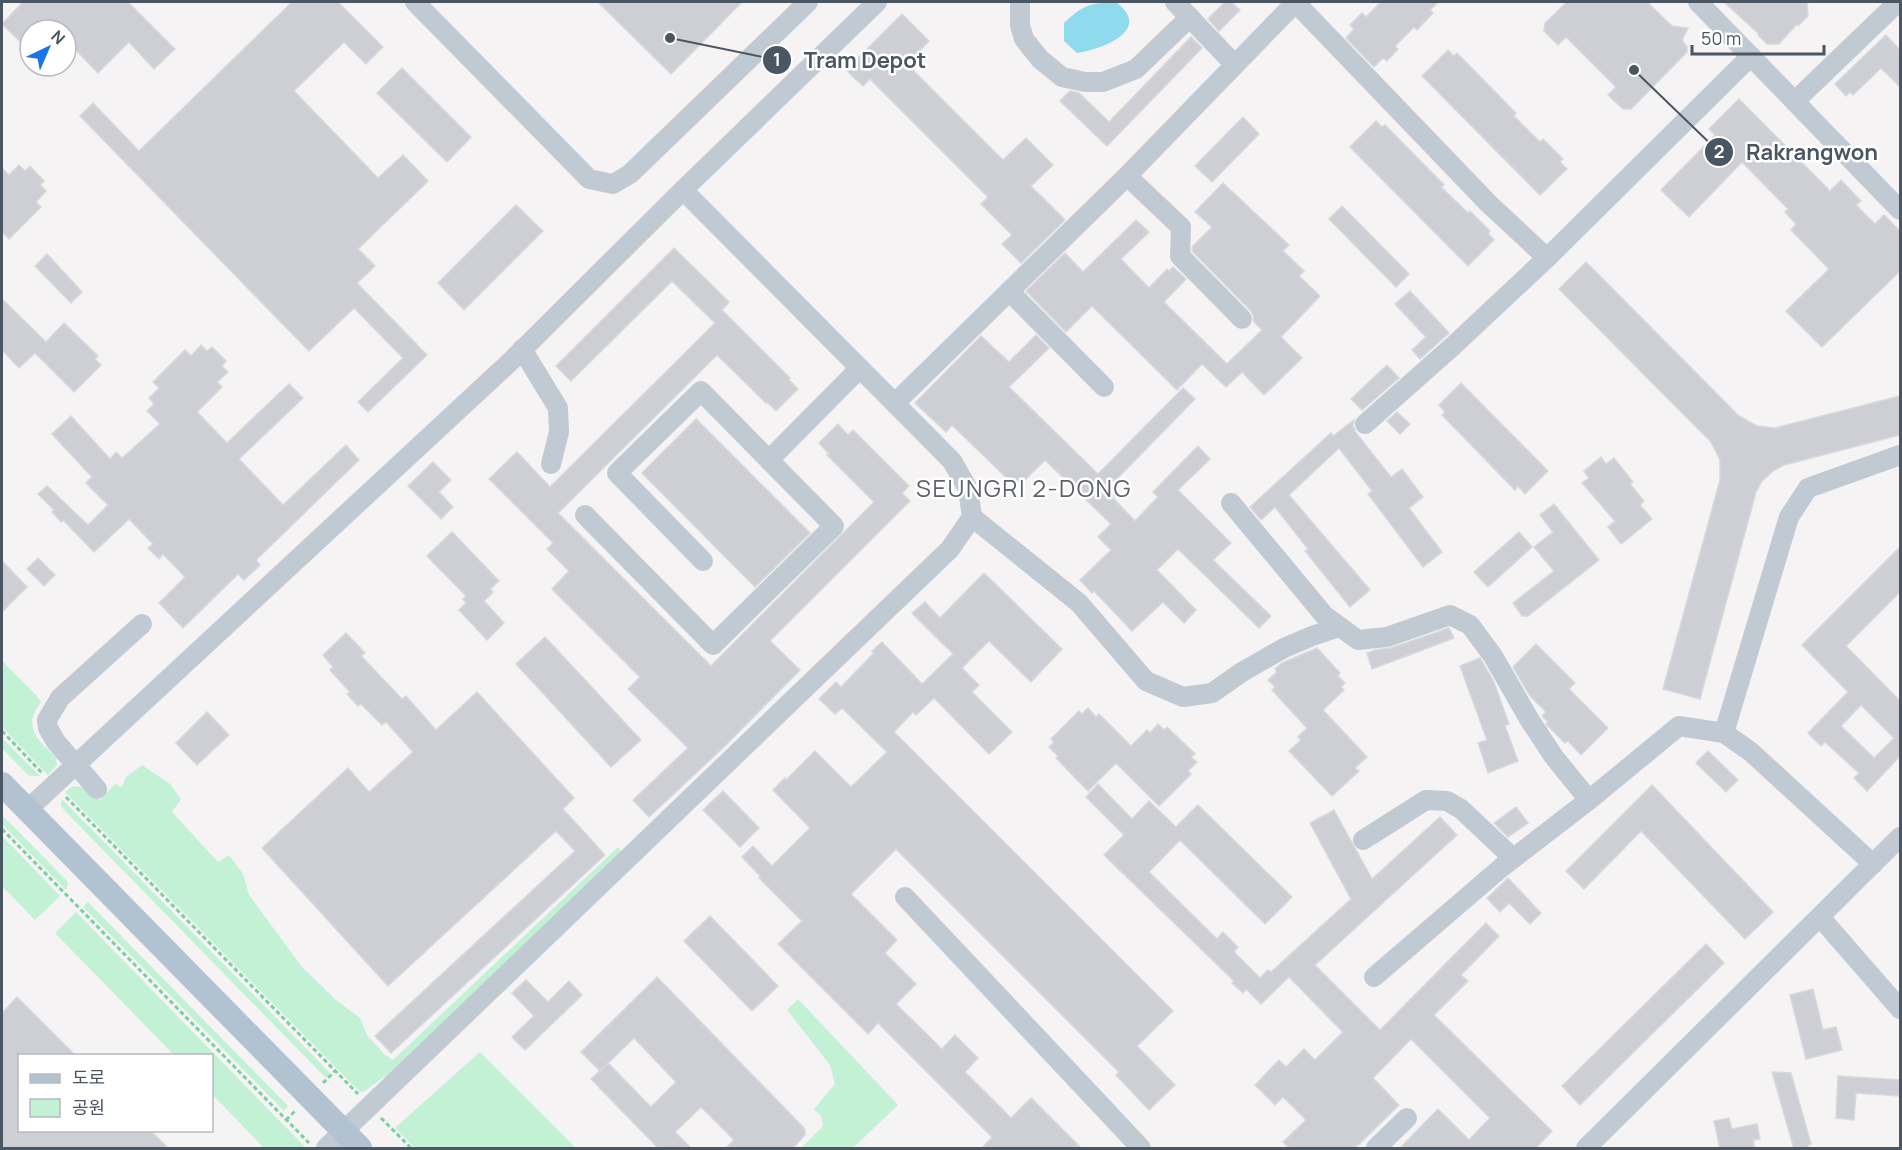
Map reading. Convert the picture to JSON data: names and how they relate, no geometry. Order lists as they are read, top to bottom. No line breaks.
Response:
{"districts":["SEUNGRI 2-DONG"],"places":["Tram Depot","Rakrangwon"],"legend":["도로","공원"],"scale_bar":"50 m","north":"top right"}
